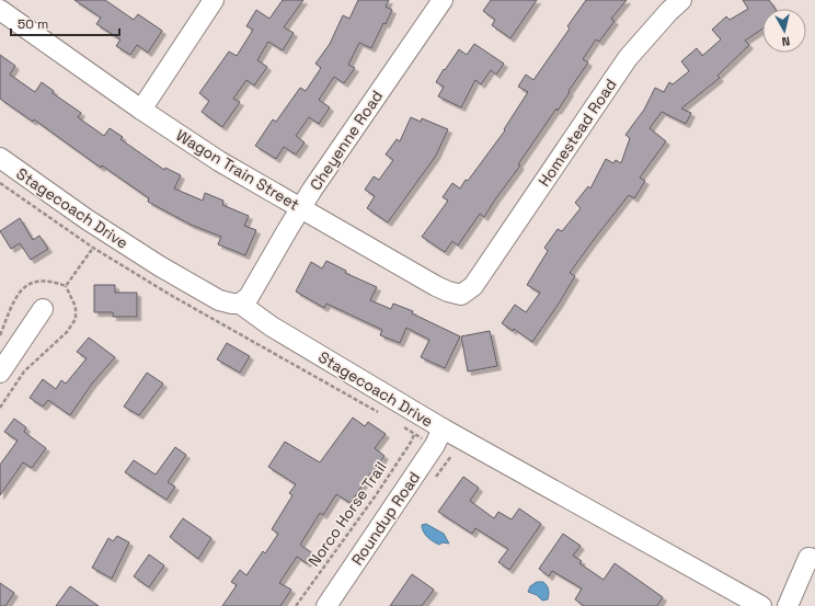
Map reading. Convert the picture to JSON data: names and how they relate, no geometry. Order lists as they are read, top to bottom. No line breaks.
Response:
{"streets":{"street":["Homestead Road","Cheyenne Road","Wagon Train Street","Stagecoach Drive","Roundup Road"],"path":["Norco Horse Trail"]},"crossings":[["Homestead Road","Wagon Train Street"],["Cheyenne Road","Wagon Train Street"],["Cheyenne Road","Stagecoach Drive"],["Stagecoach Drive","Roundup Road"]],"scale_bar":"50 m","north":"bottom"}
